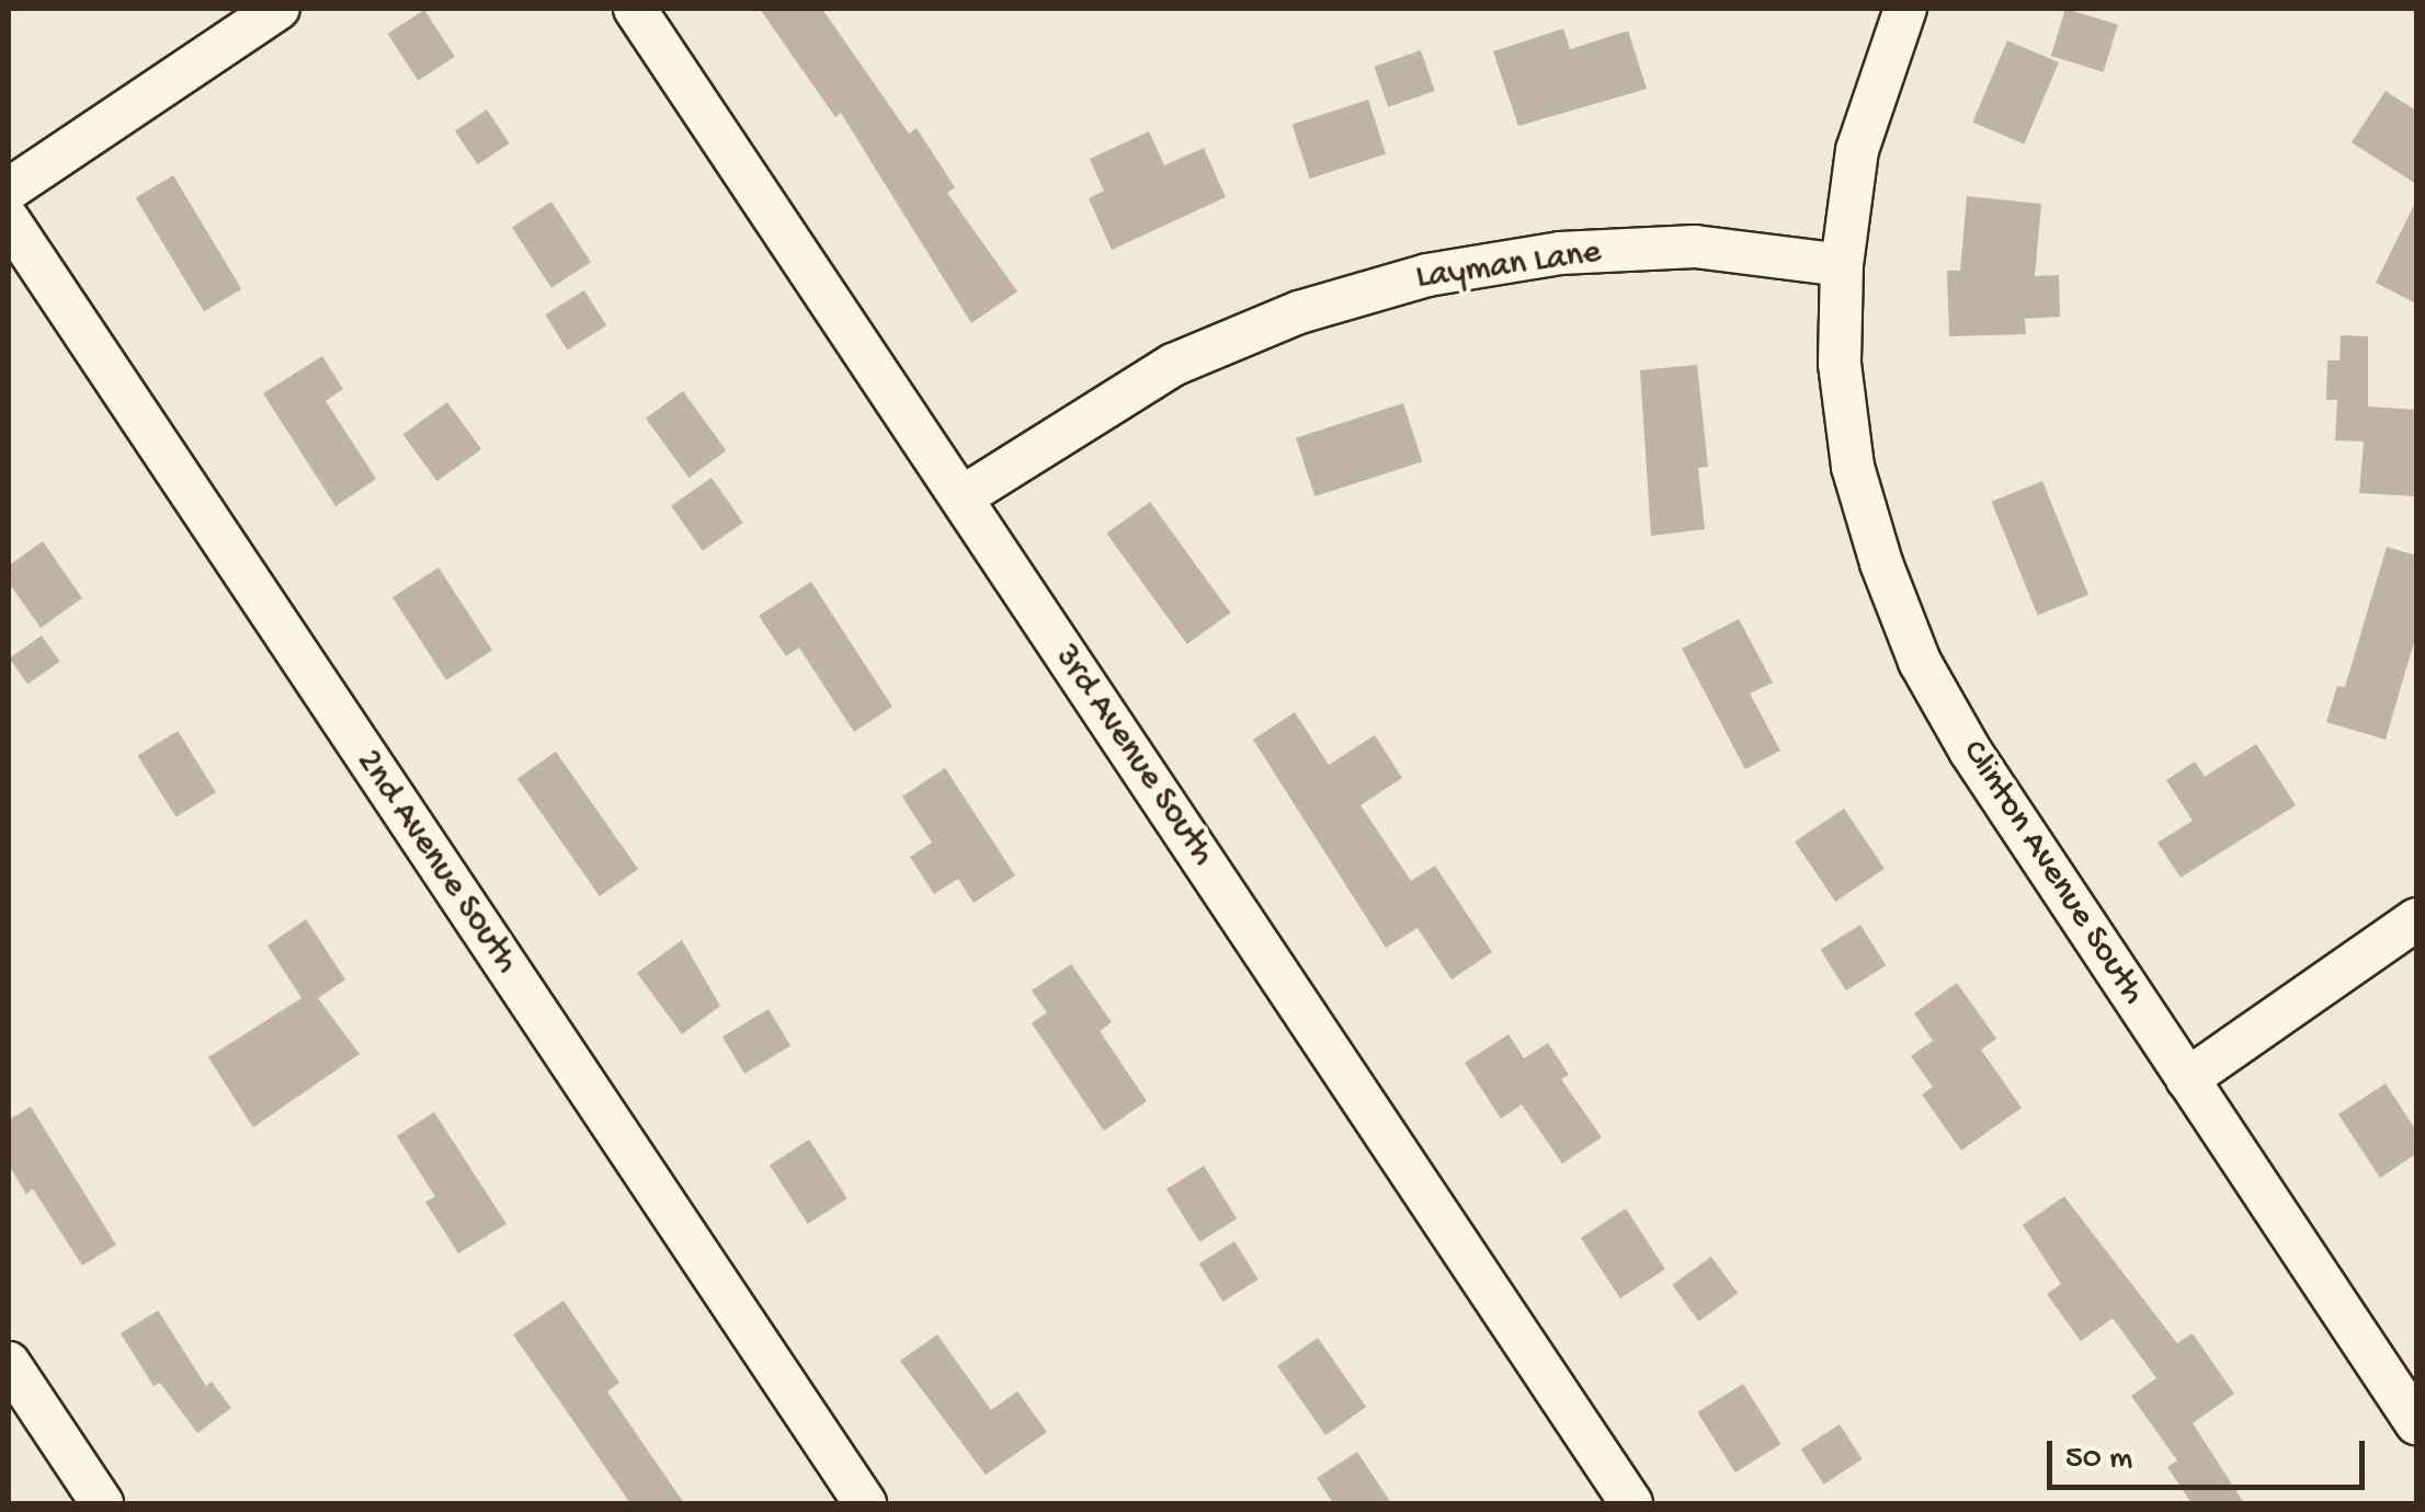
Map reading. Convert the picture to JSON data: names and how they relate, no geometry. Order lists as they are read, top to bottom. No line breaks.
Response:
{"streets":{"street":["Layman Lane","3rd Avenue South","2nd Avenue South","Clinton Avenue South"]},"crossings":[["Layman Lane","3rd Avenue South"],["Layman Lane","Clinton Avenue South"]],"scale_bar":"50 m"}
